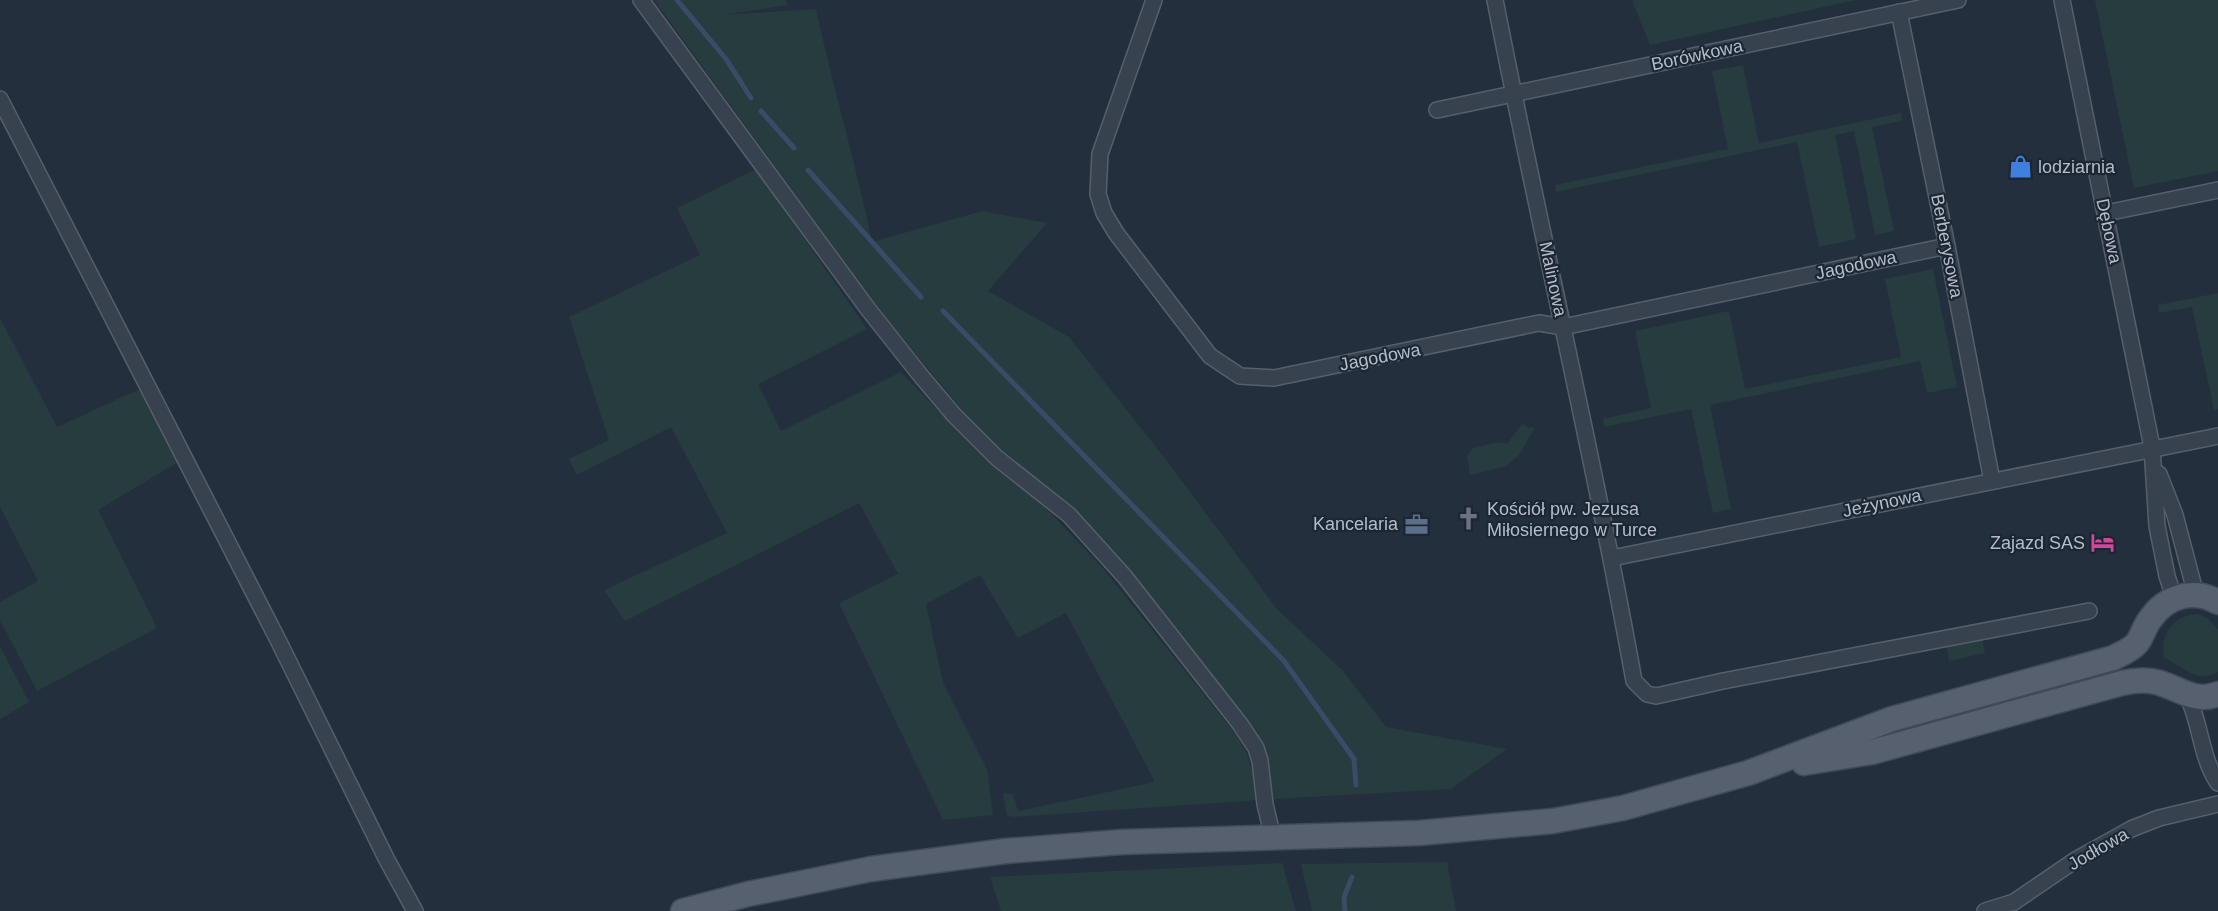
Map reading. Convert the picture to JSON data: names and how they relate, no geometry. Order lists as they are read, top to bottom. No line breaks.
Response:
{"streets":{"street":["Borówkowa","Dębowa","Berberysowa","Jagodowa","Malinowa","Jeżynowa","Jodłowa"]},"crossings":[["Borówkowa","Berberysowa"],["Borówkowa","Malinowa"],["Dębowa","Jeżynowa"],["Berberysowa","Jagodowa"],["Berberysowa","Jeżynowa"],["Jagodowa","Malinowa"],["Malinowa","Jeżynowa"]],"places":{"shop":["lodziarnia"],"church":["Kościół pw. Jezusa Miłosiernego w Turce"],"office":["Kancelaria"],"hotel":["Zajazd SAS"]}}
